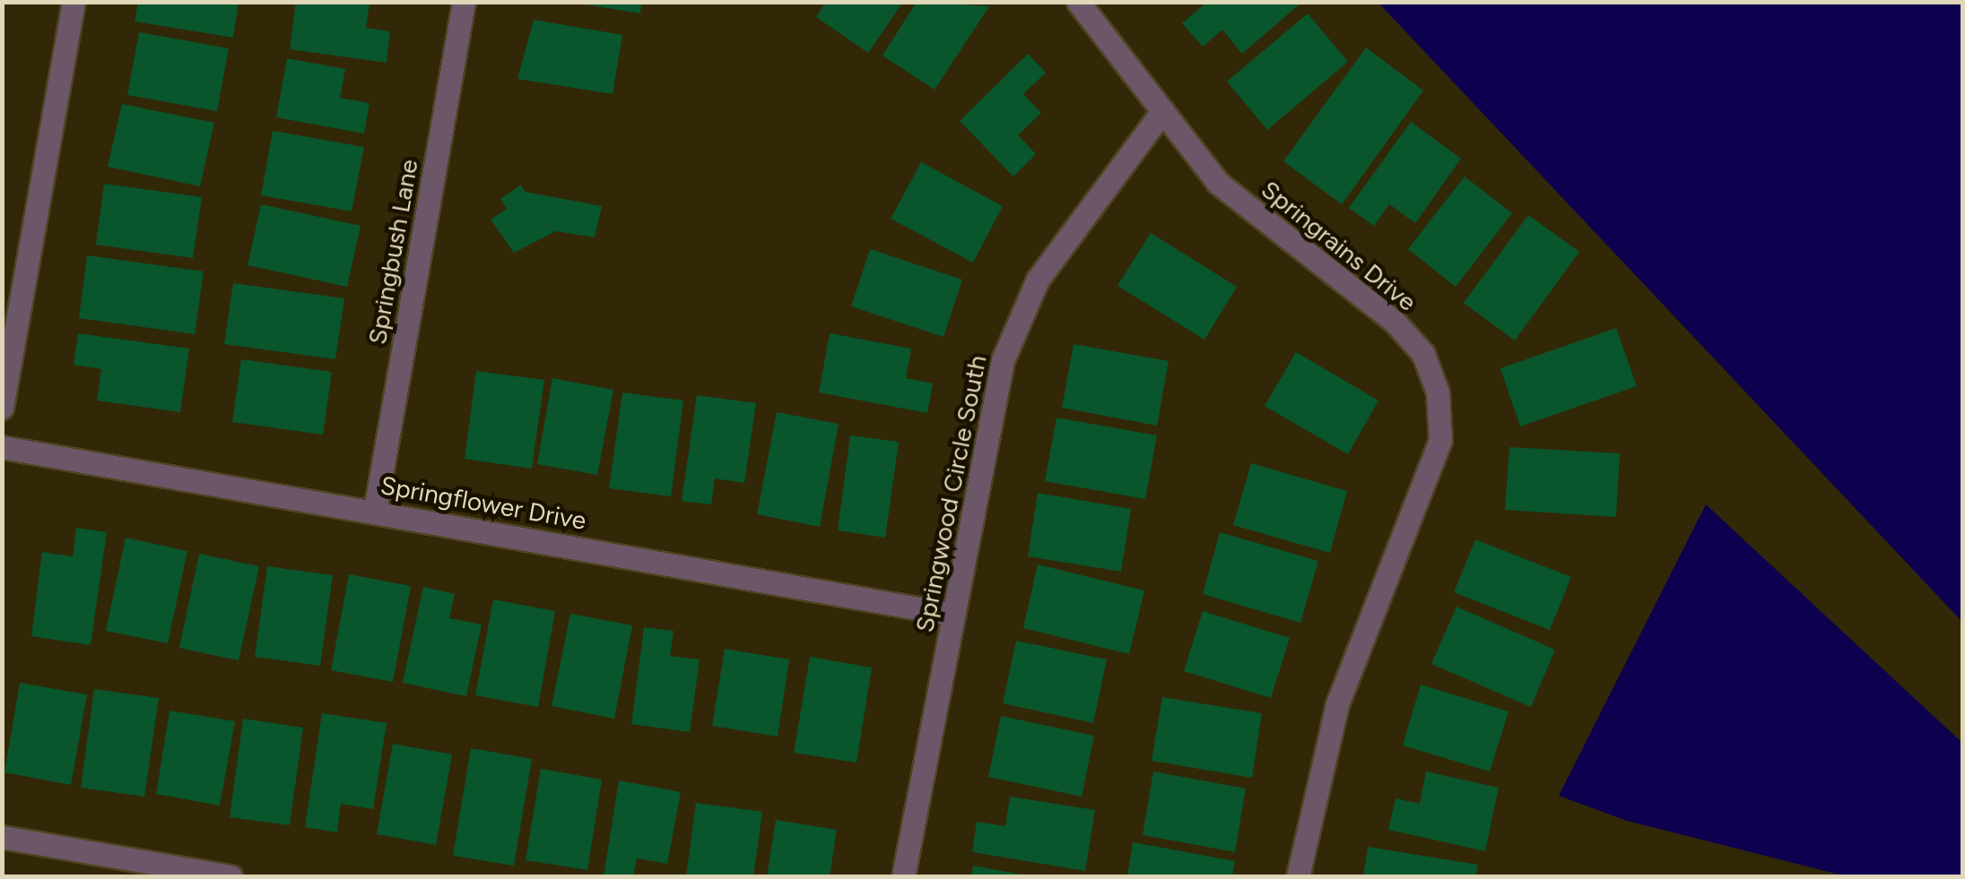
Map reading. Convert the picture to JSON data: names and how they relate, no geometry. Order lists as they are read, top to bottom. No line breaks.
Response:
{"streets":{"street":["Springrains Drive","Springbush Lane","Springwood Circle South","Springflower Drive"]},"crossings":[["Springrains Drive","Springwood Circle South"],["Springbush Lane","Springflower Drive"],["Springwood Circle South","Springflower Drive"]]}
